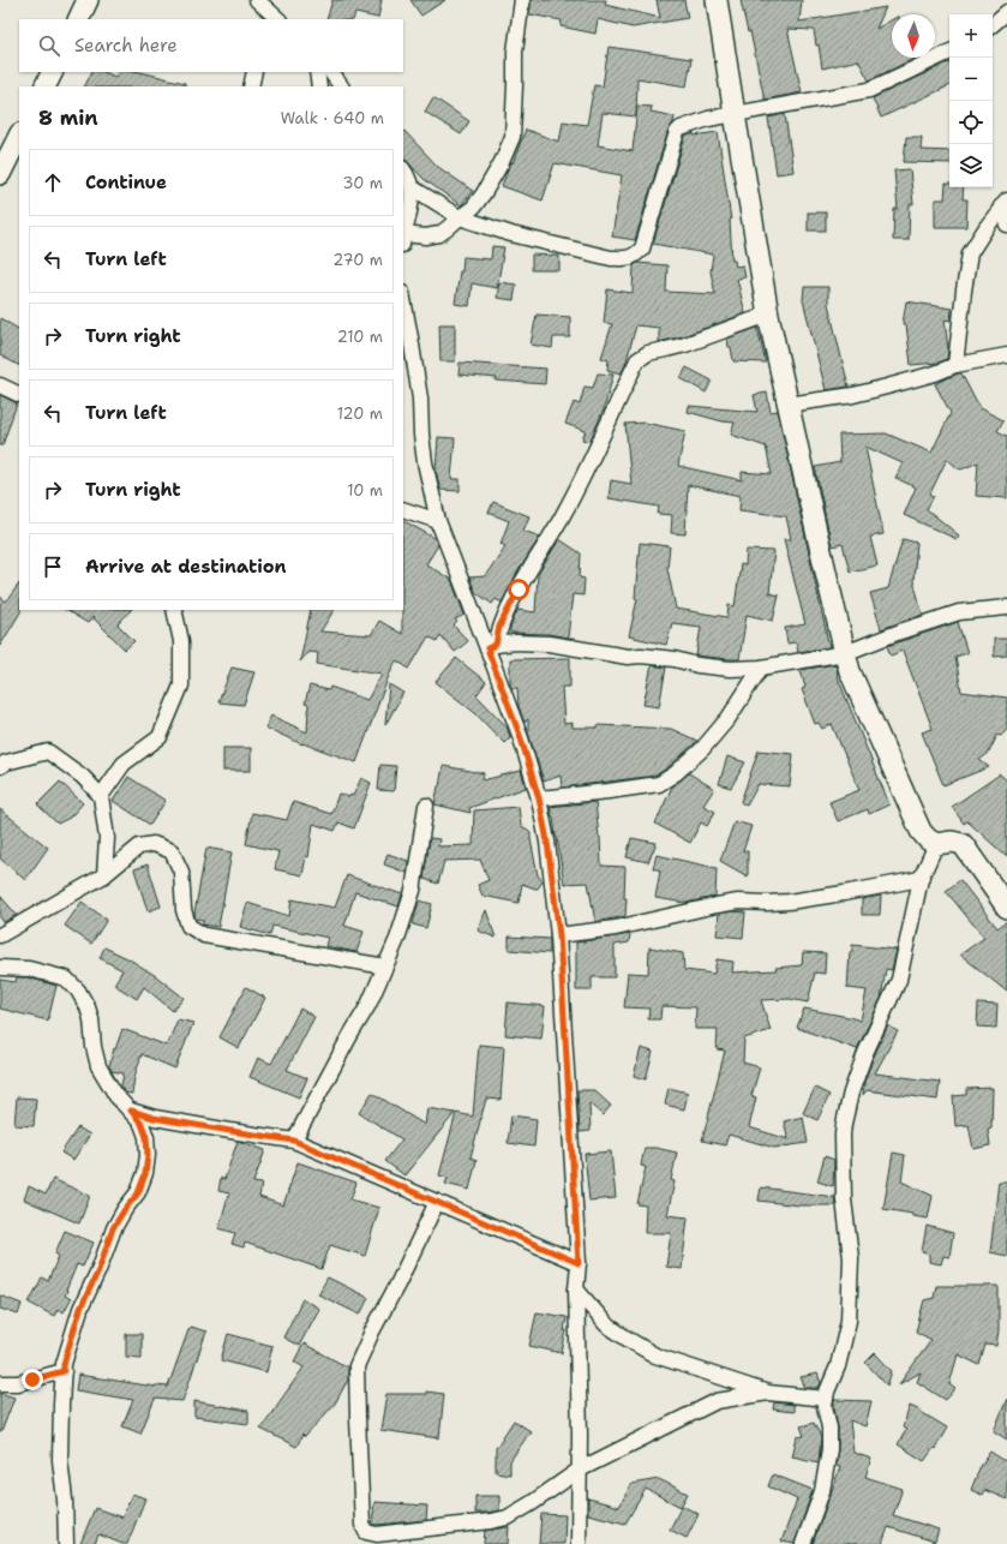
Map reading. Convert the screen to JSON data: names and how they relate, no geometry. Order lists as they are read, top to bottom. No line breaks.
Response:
{"north":"bottom","page":{"map_buttons":["+","−"],"search":"Search here","heading":["8 min","Walk · 640 m"],"list":[["Continue","30 m"],["Turn left","270 m"],["Turn right","210 m"],["Turn left","120 m"],["Turn right","10 m"],"Arrive at destination"]}}
